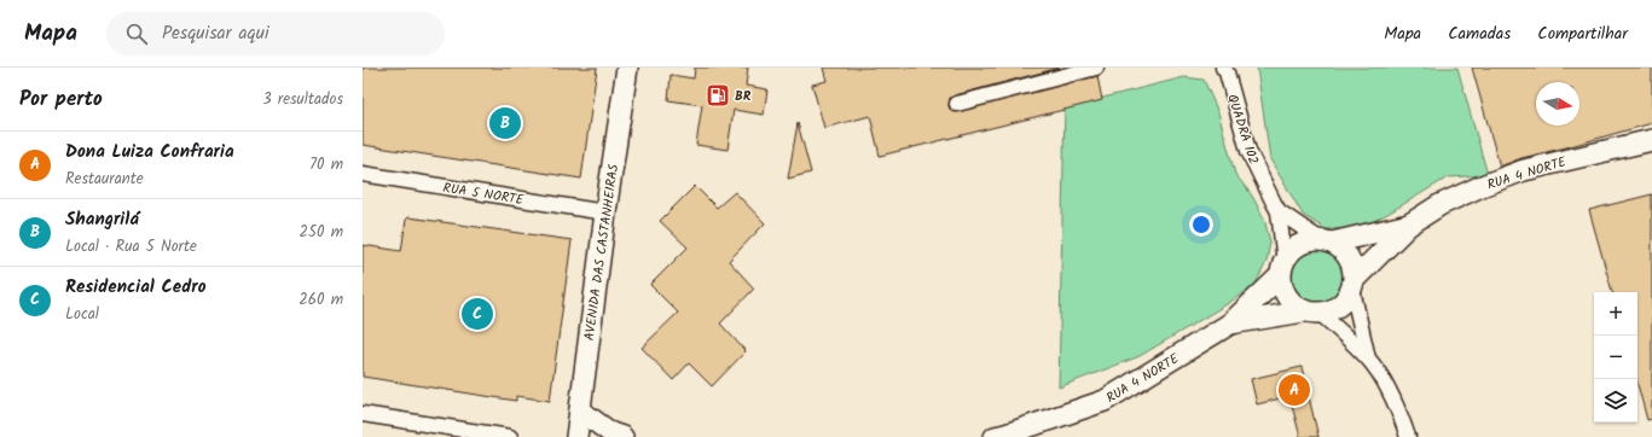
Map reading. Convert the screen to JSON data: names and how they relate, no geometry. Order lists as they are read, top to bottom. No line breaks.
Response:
{"streets":{"street":["QUADRA 102","RUA 4 NORTE","RUA 5 NORTE","AVENIDA DAS CASTANHEIRAS"]},"crossings":[["QUADRA 102","RUA 4 NORTE"],["RUA 5 NORTE","AVENIDA DAS CASTANHEIRAS"]],"places":{"fuel station":["BR"]},"north":"right","page":{"header":"Mapa","search":"Pesquisar aqui","nav":["Mapa","Camadas","Compartilhar"],"heading":["Por perto","3 resultados"],"pins":["B","C","A"],"list":[{"mark":"A","name":"Dona Luiza Confraria","note":"Restaurante","value":"70 m"},{"mark":"B","name":"Shangrilá","note":"Local · Rua 5 Norte","value":"250 m"},{"mark":"C","name":"Residencial Cedro","note":"Local","value":"260 m"}],"map_buttons":["+","−"]}}
